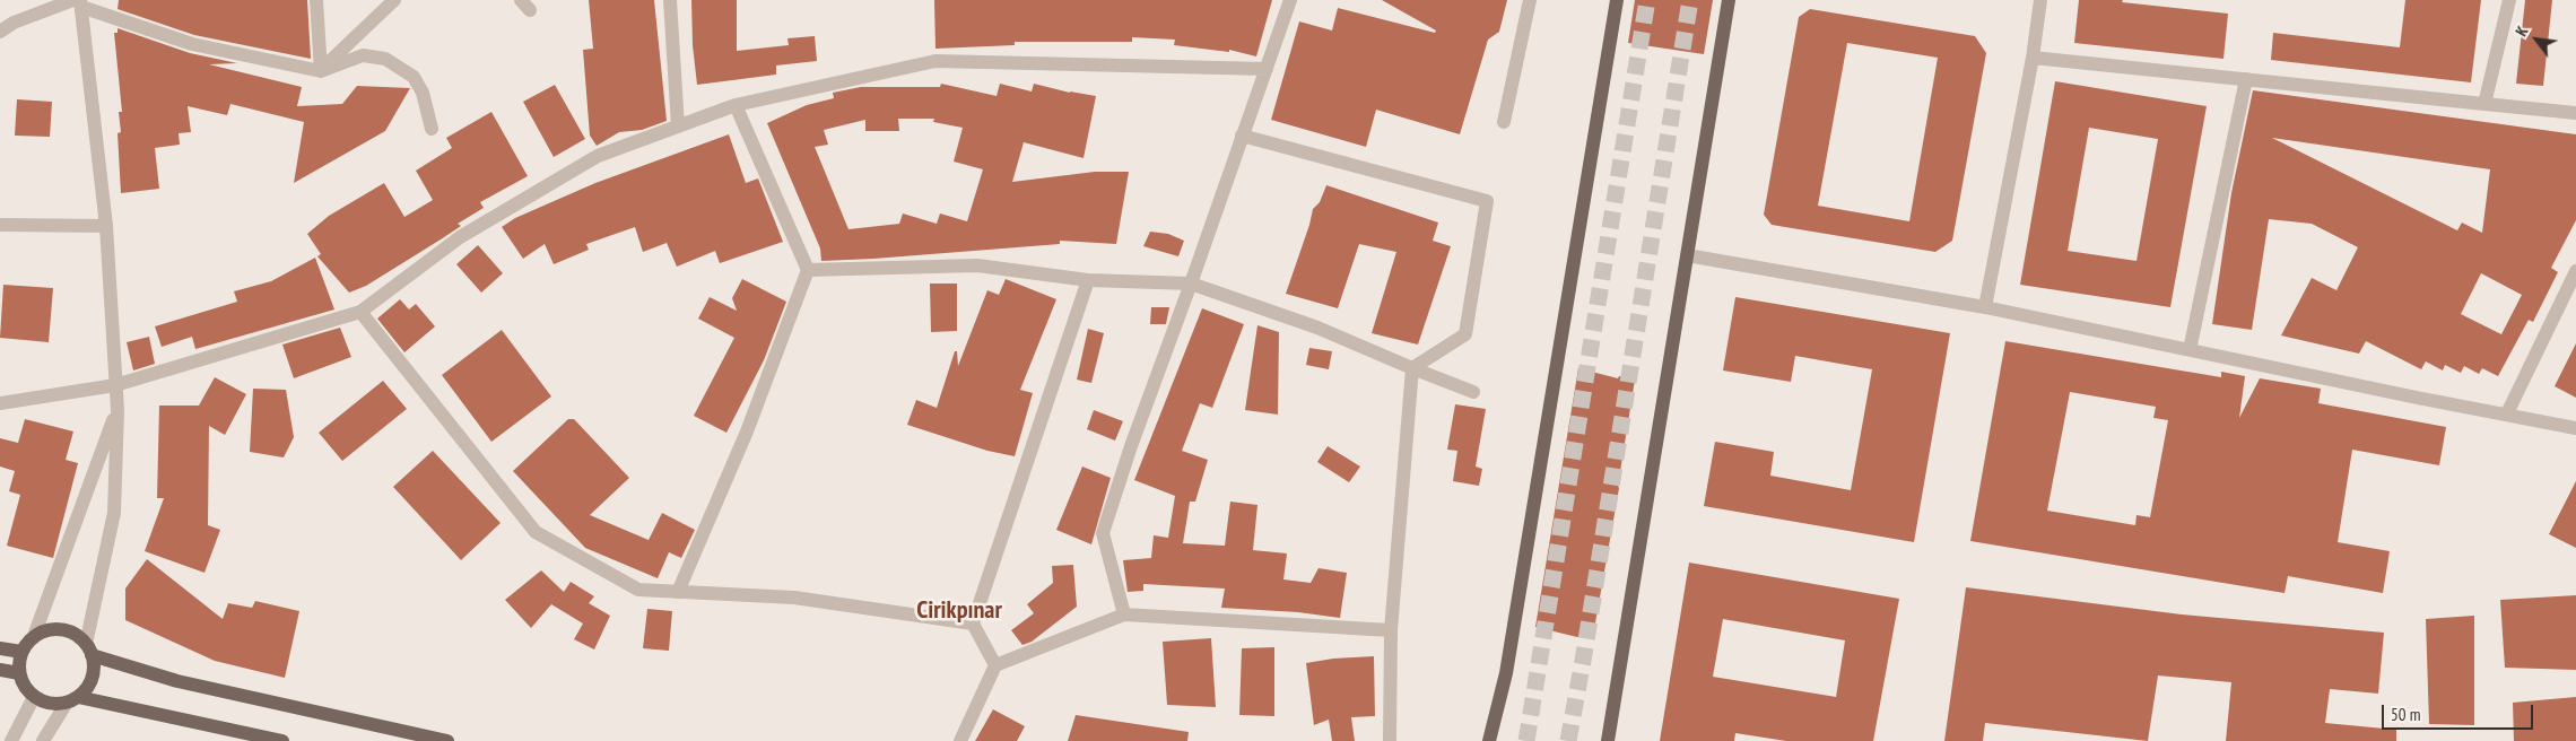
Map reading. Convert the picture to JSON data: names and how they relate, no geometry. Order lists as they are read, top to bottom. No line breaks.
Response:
{"districts":["Cirikpınar"],"scale_bar":"50 m","north":"top left"}
